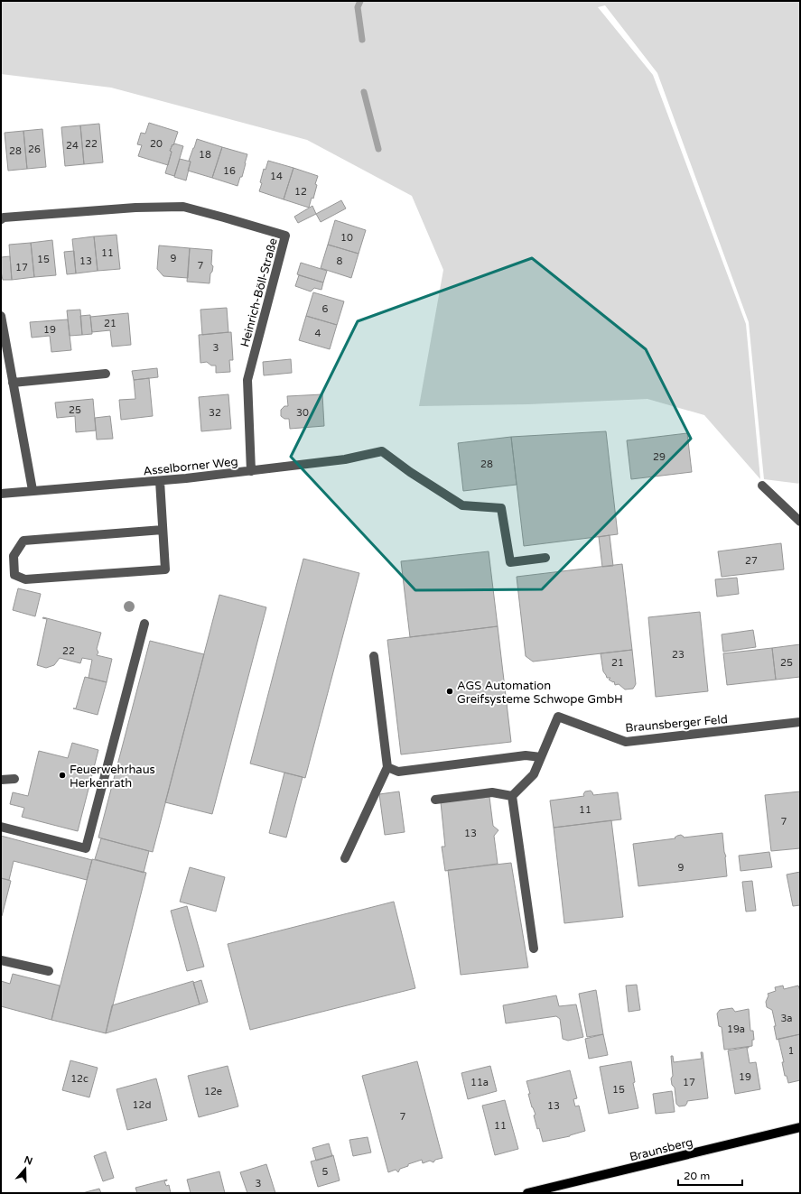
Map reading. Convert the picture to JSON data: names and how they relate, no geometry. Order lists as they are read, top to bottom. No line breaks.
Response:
{"streets":{"main road":["Braunsberg"],"street":["Heinrich-Böll-Straße","Asselborner Weg","Braunsberger Feld"]},"crossings":[["Heinrich-Böll-Straße","Asselborner Weg"]],"places":["AGS Automation Greifsysteme Schwope GmbH","Feuerwehrhaus Herkenrath"],"house_numbers":["22","20","24","26","28","18","16","14","12","10","11","9","15","13","8","7","17","6","21","19","4","3","25","32","30","29","28","27","22","23","21","25","11","7","13","9","3a","19a","1","19","12c","11a","17","15","12e","12d","13","7","11","5","3"],"scale_bar":"20 m","north":"top"}
